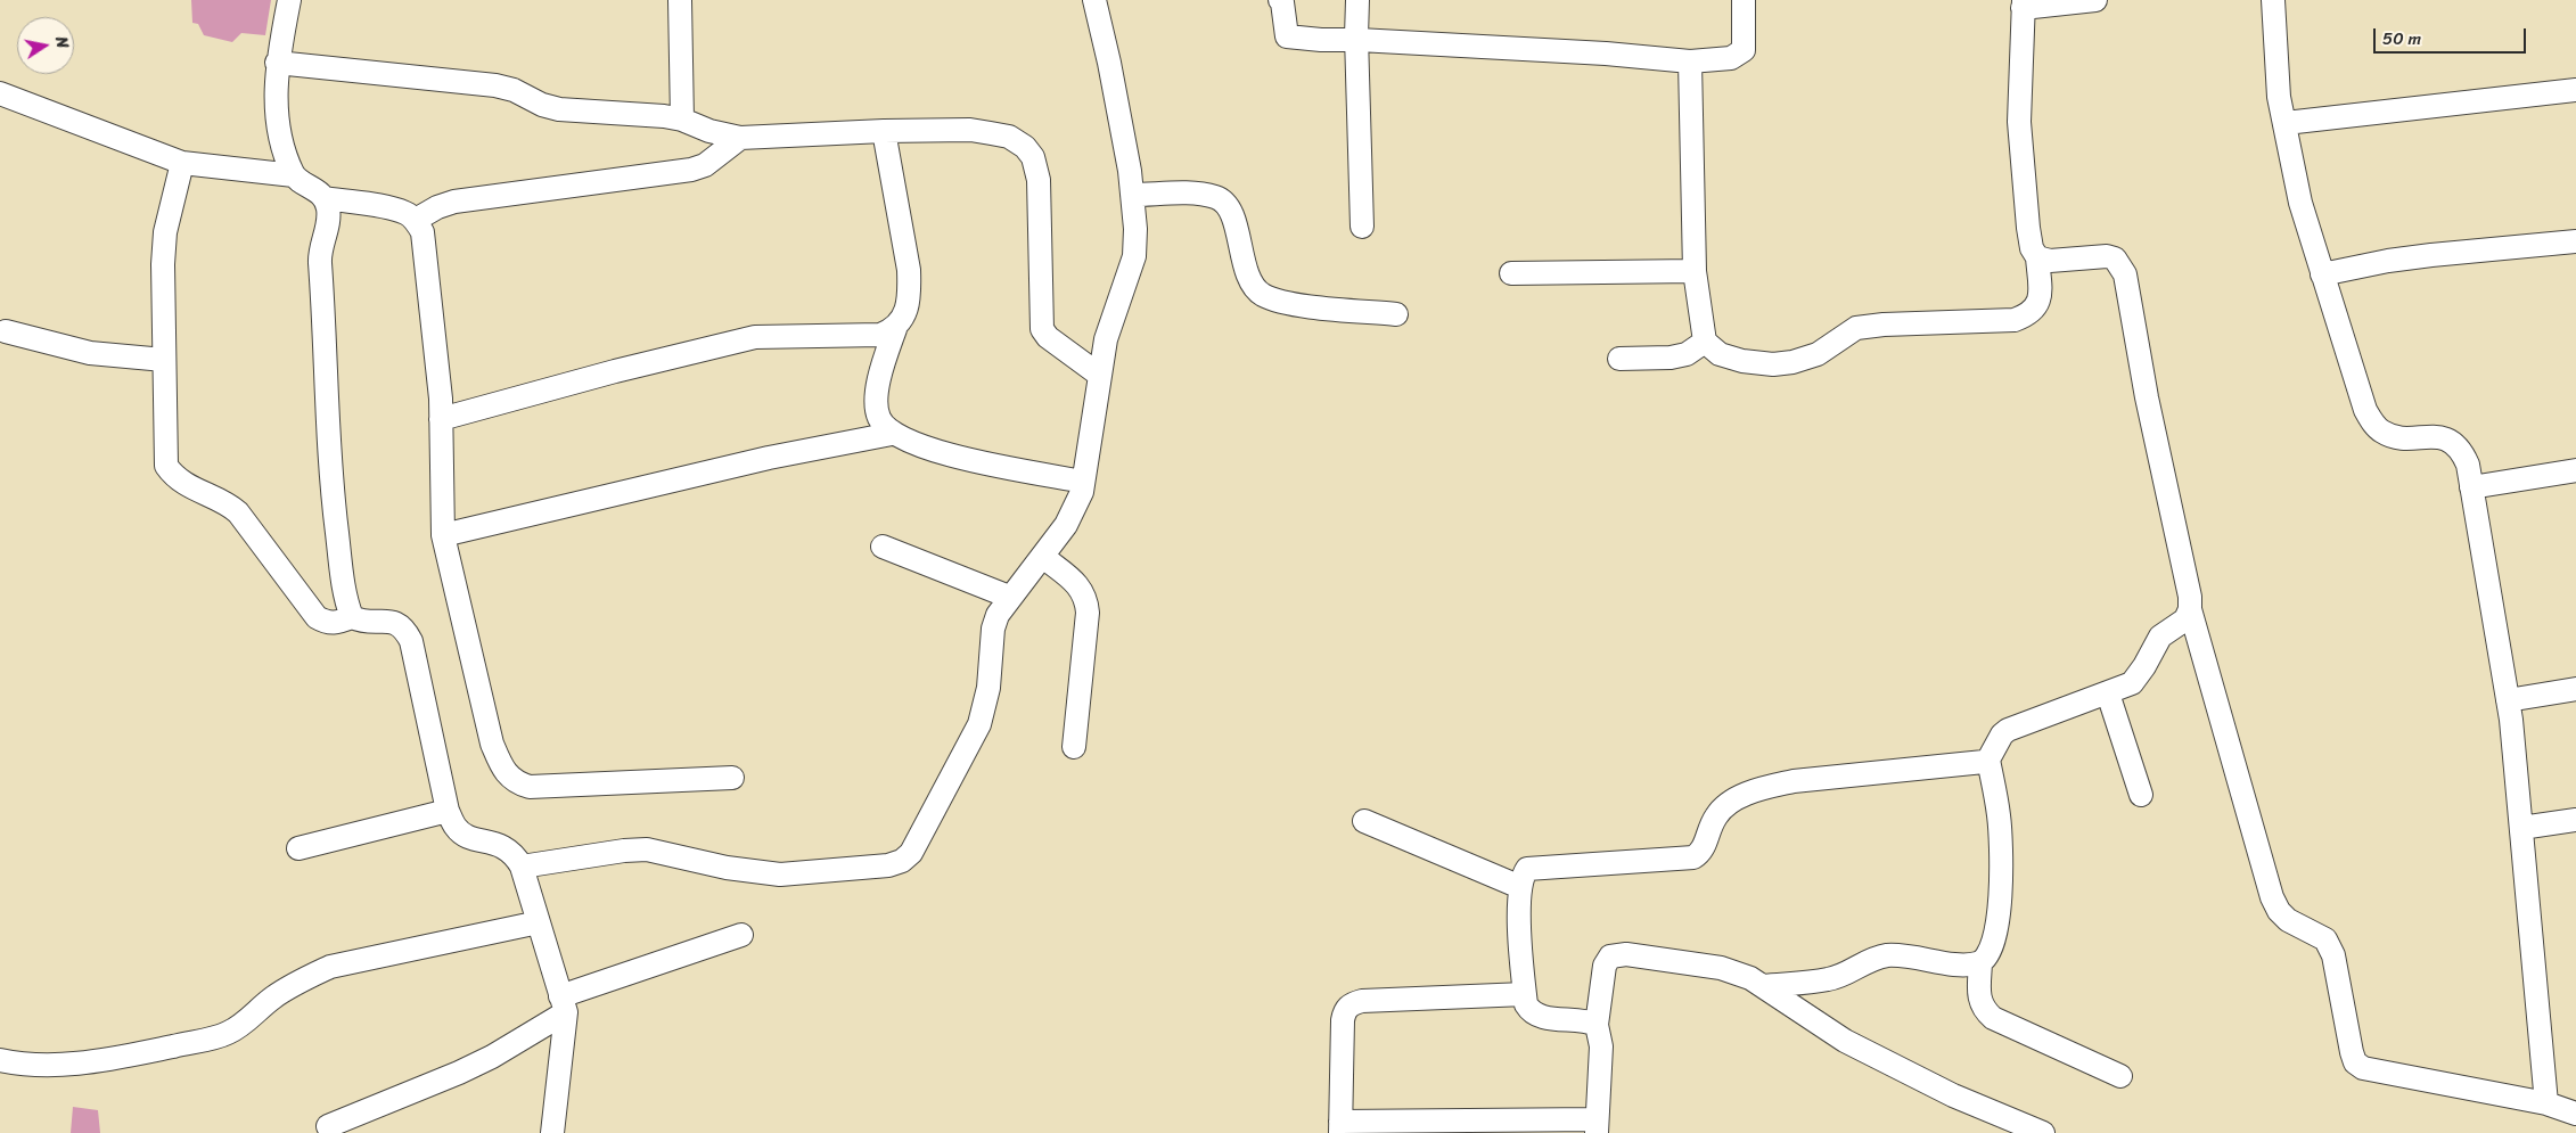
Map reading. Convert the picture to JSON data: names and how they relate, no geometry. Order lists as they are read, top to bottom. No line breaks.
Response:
{"scale_bar":"50 m","north":"right"}
